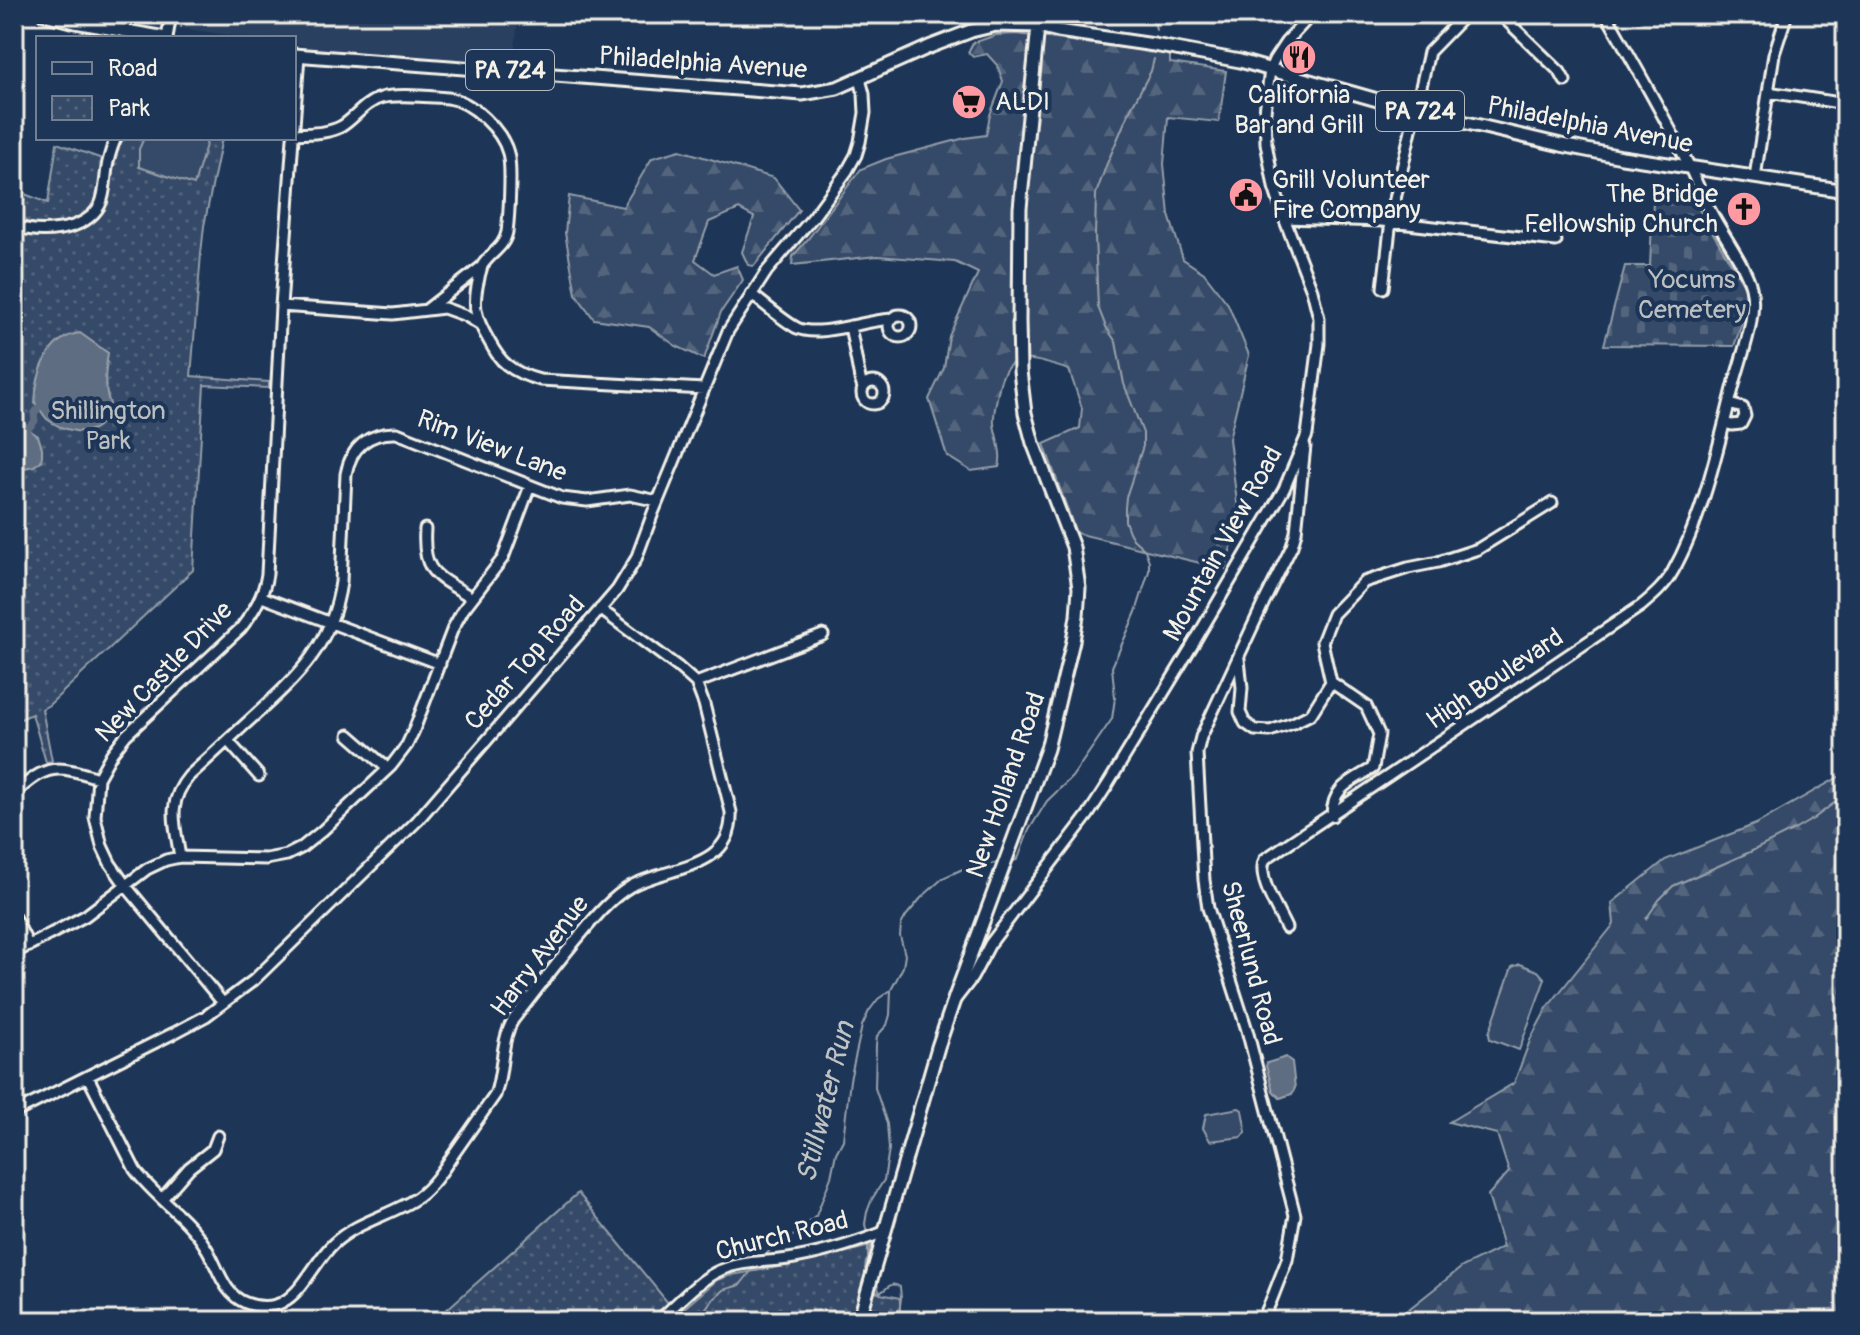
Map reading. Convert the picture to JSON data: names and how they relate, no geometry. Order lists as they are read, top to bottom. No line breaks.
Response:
{"streets":{"main road":["Philadelphia Avenue","PA 724","New Holland Road"],"street":["Rim View Lane","Mountain View Road","Cedar Top Road","New Castle Drive","High Boulevard","Harry Avenue","Sheerlund Road","Church Road"]},"crossings":[["Philadelphia Avenue","Mountain View Road"],["Philadelphia Avenue","Cedar Top Road"],["Philadelphia Avenue","High Boulevard"],["Philadelphia Avenue","New Holland Road"],["Rim View Lane","Cedar Top Road"],["Mountain View Road","New Holland Road"],["Mountain View Road","Sheerlund Road"],["Cedar Top Road","New Castle Drive"],["Cedar Top Road","Harry Avenue"],["New Holland Road","Church Road"]],"water":["Stillwater Run"],"parks":["Yocums Cemetery","Shillington Park"],"places":{"restaurant":["California Bar and Grill"],"supermarket":["ALDI"],"public building":["Grill Volunteer Fire Company"],"church":["The Bridge Fellowship Church"]},"legend":["Road","Park"]}
